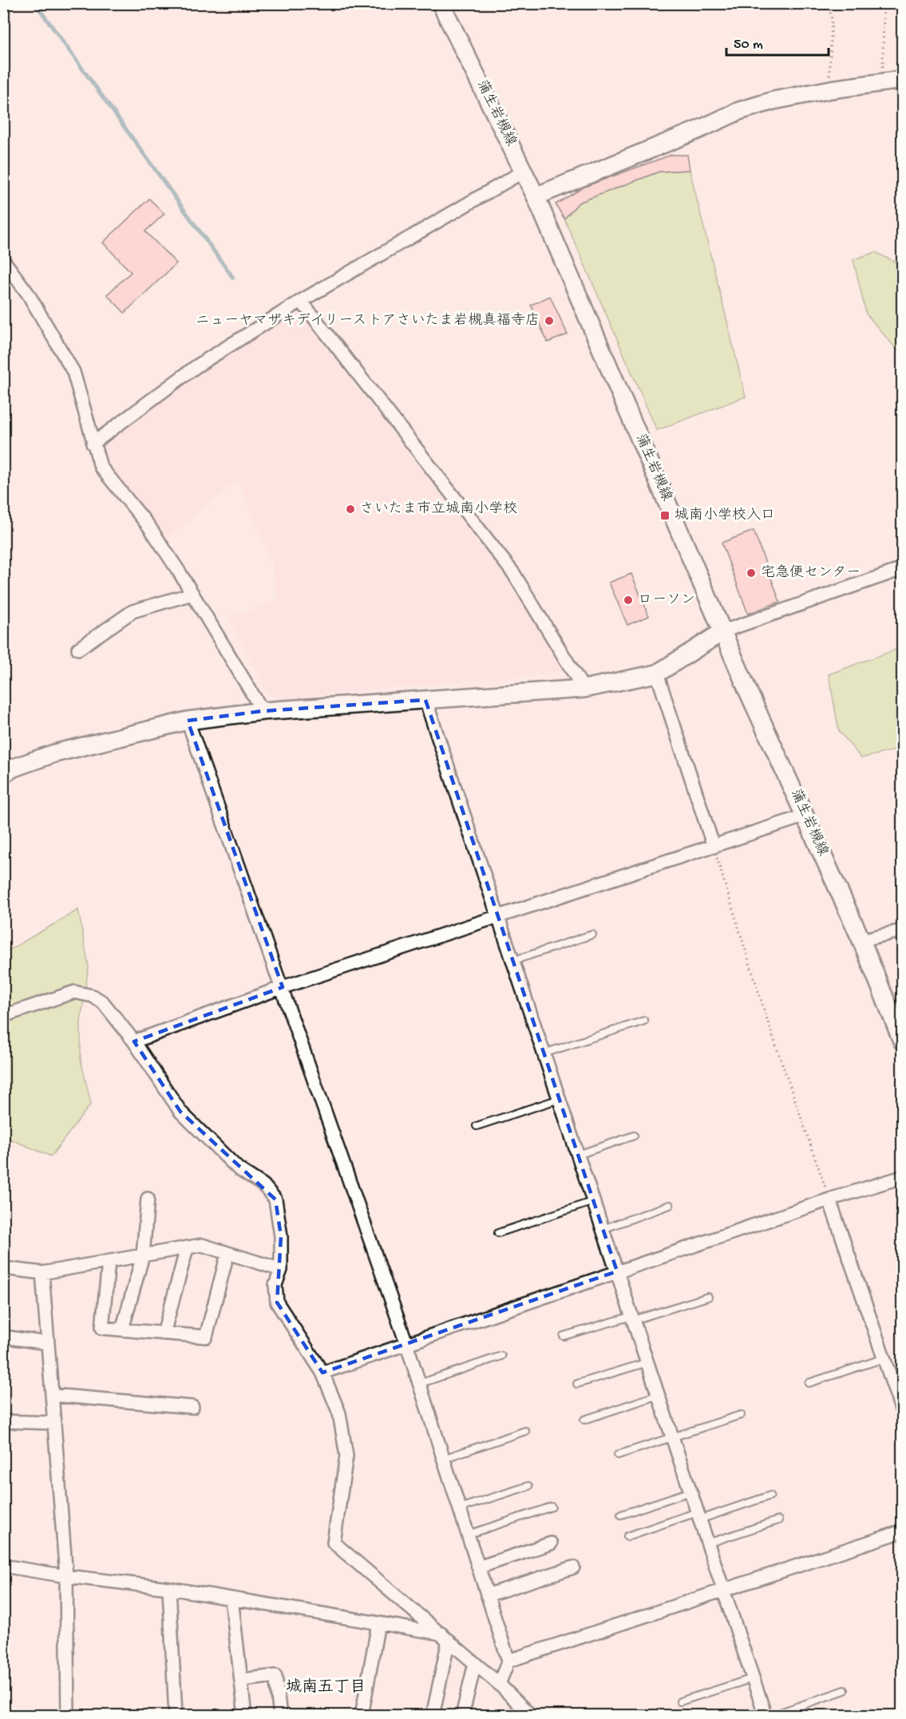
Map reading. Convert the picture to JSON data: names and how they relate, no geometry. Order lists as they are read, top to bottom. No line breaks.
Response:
{"streets":{"main road":["蒲生岩槻線"]},"districts":["城南五丁目"],"places":{"other":["ニューヤマザキデイリーストアさいたま岩槻真福寺店","さいたま市立城南小学校","宅急便センター","ローソン"],"transit":["城南小学校入口"]},"scale_bar":"50 m"}
